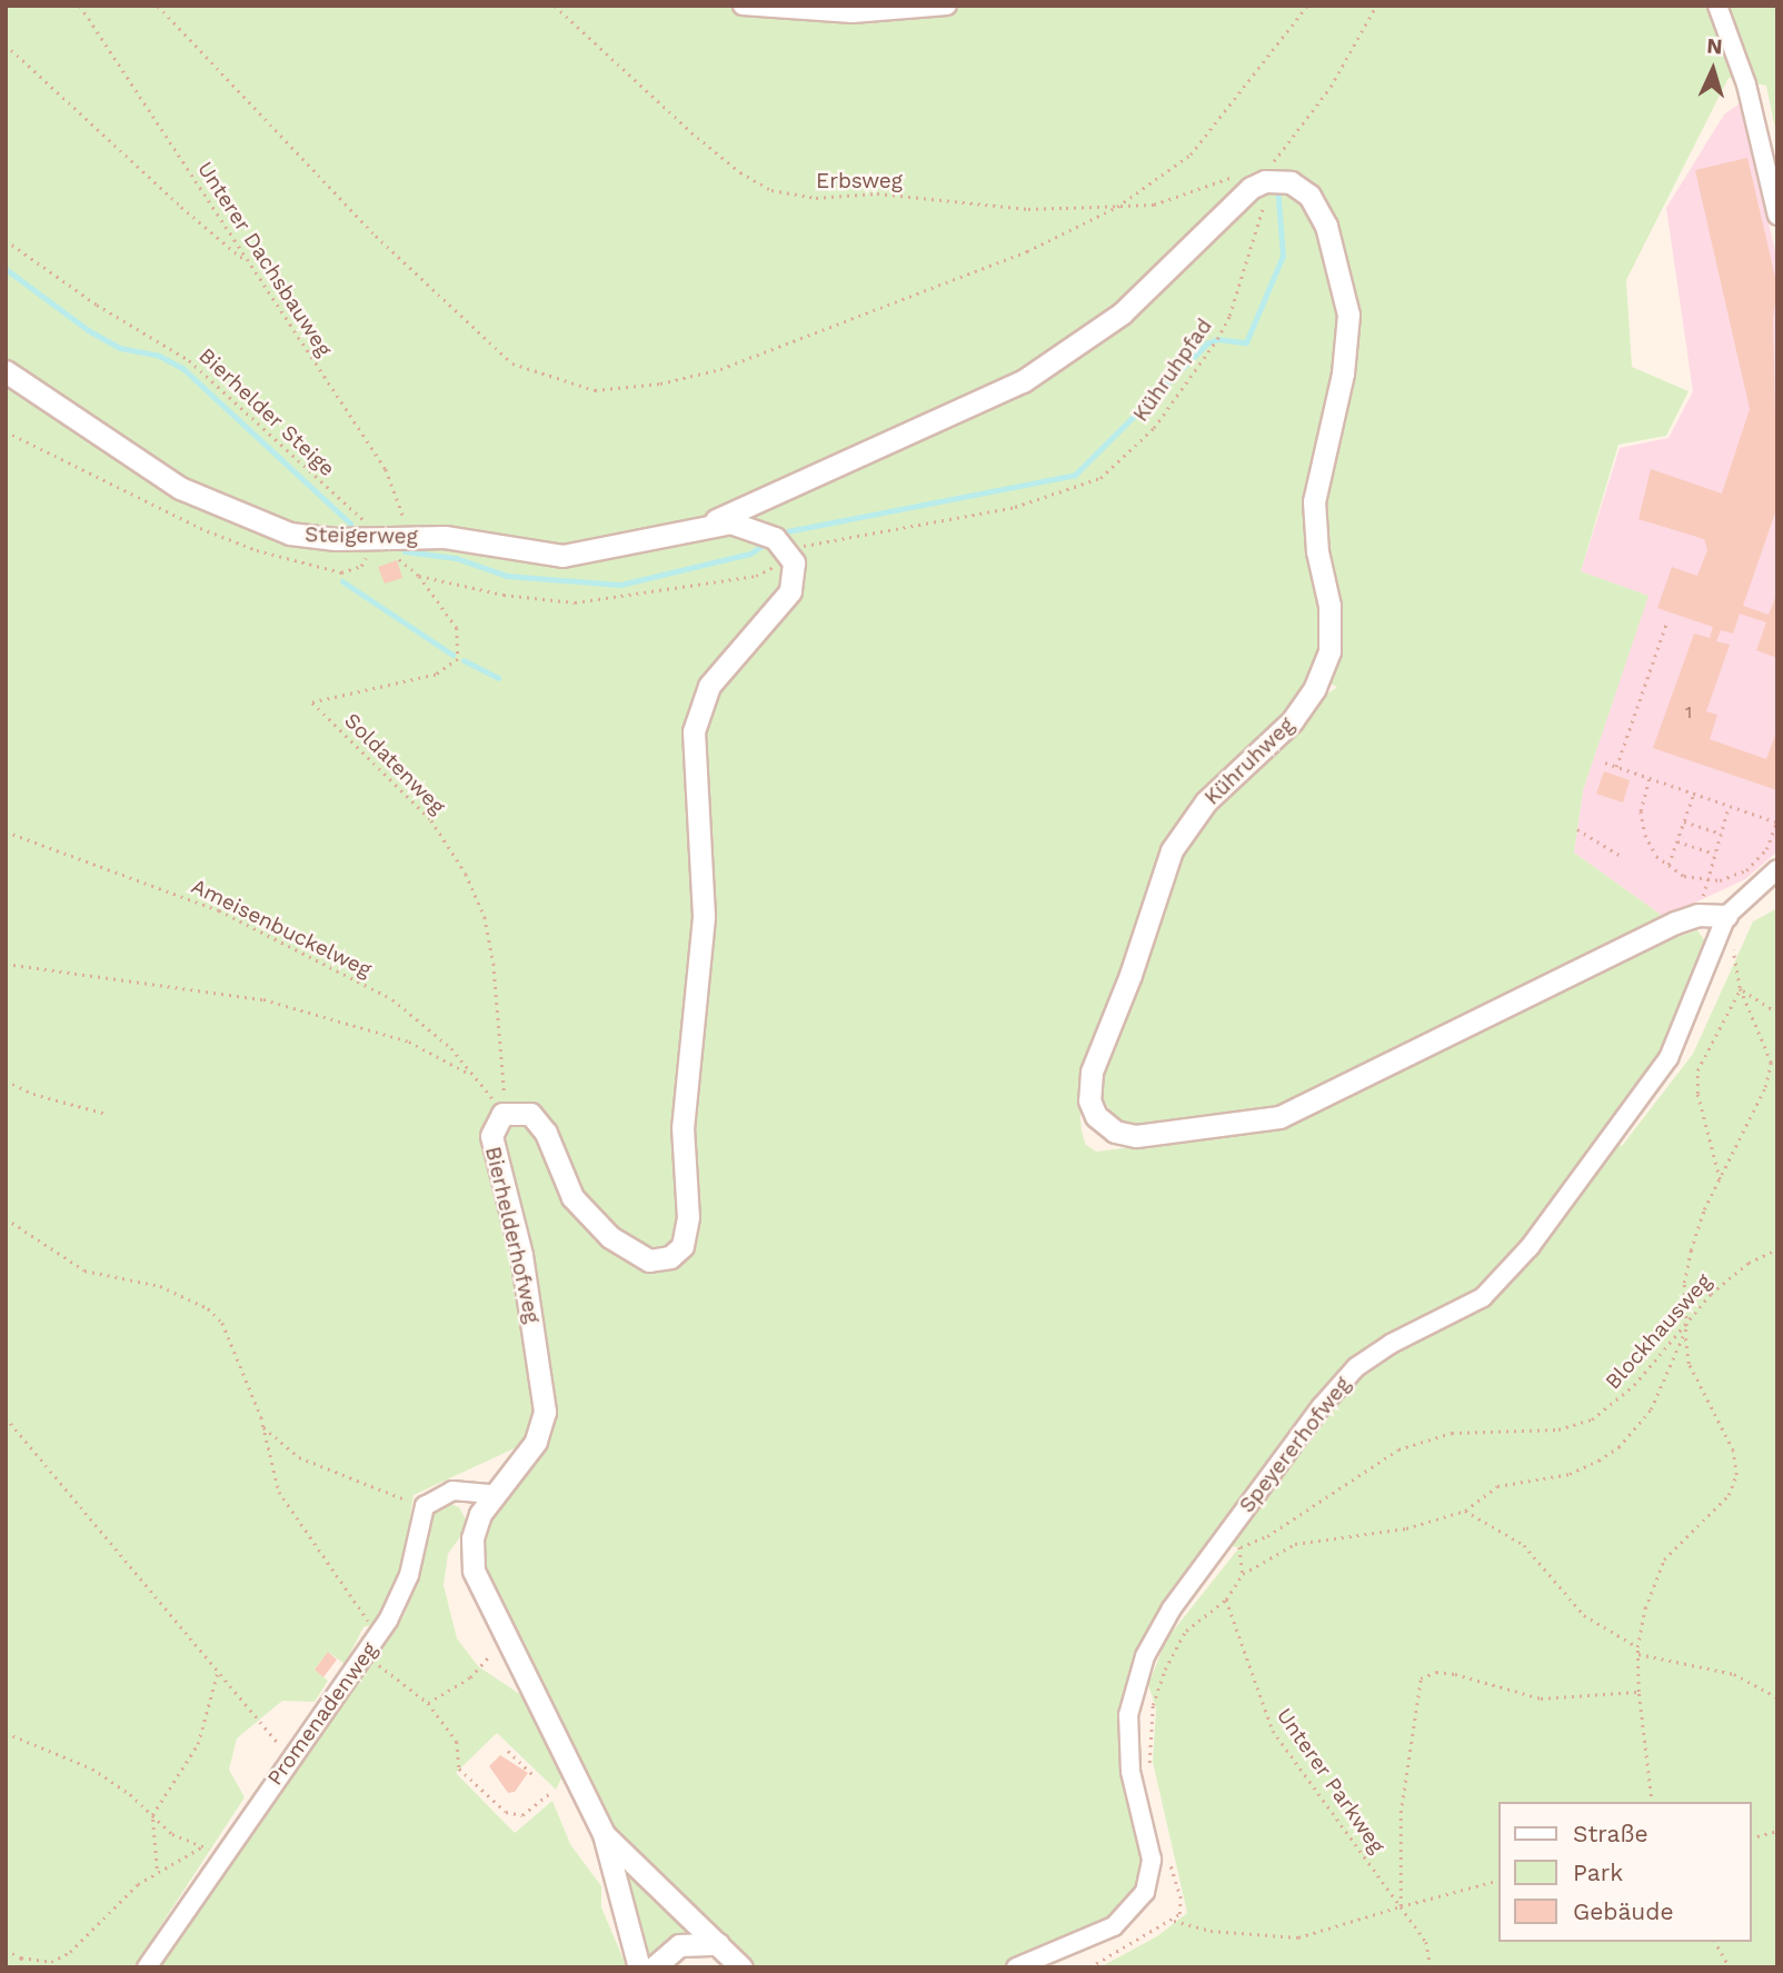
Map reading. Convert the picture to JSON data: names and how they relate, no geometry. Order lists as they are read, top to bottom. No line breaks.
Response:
{"streets":{"street":["Steigerweg","Kühruhweg","Bierhelderhofweg","Speyererhofweg","Promenadenweg"],"path":["Erbsweg","Unterer Dachsbauweg","Kühruhpfad","Bierhelder Steige","Soldatenweg","Ameisenbuckelweg","Blockhausweg","Unterer Parkweg"]},"crossings":[["Erbsweg","Kühruhpfad"],["Erbsweg","Kühruhweg"],["Unterer Dachsbauweg","Bierhelder Steige"],["Unterer Dachsbauweg","Steigerweg"],["Kühruhpfad","Kühruhweg"],["Kühruhpfad","Soldatenweg"],["Kühruhpfad","Bierhelderhofweg"],["Bierhelder Steige","Steigerweg"],["Kühruhweg","Speyererhofweg"],["Soldatenweg","Ameisenbuckelweg"],["Soldatenweg","Bierhelderhofweg"],["Ameisenbuckelweg","Bierhelderhofweg"]],"house_numbers":["1"],"legend":["Straße","Park","Gebäude"],"north":"top"}
